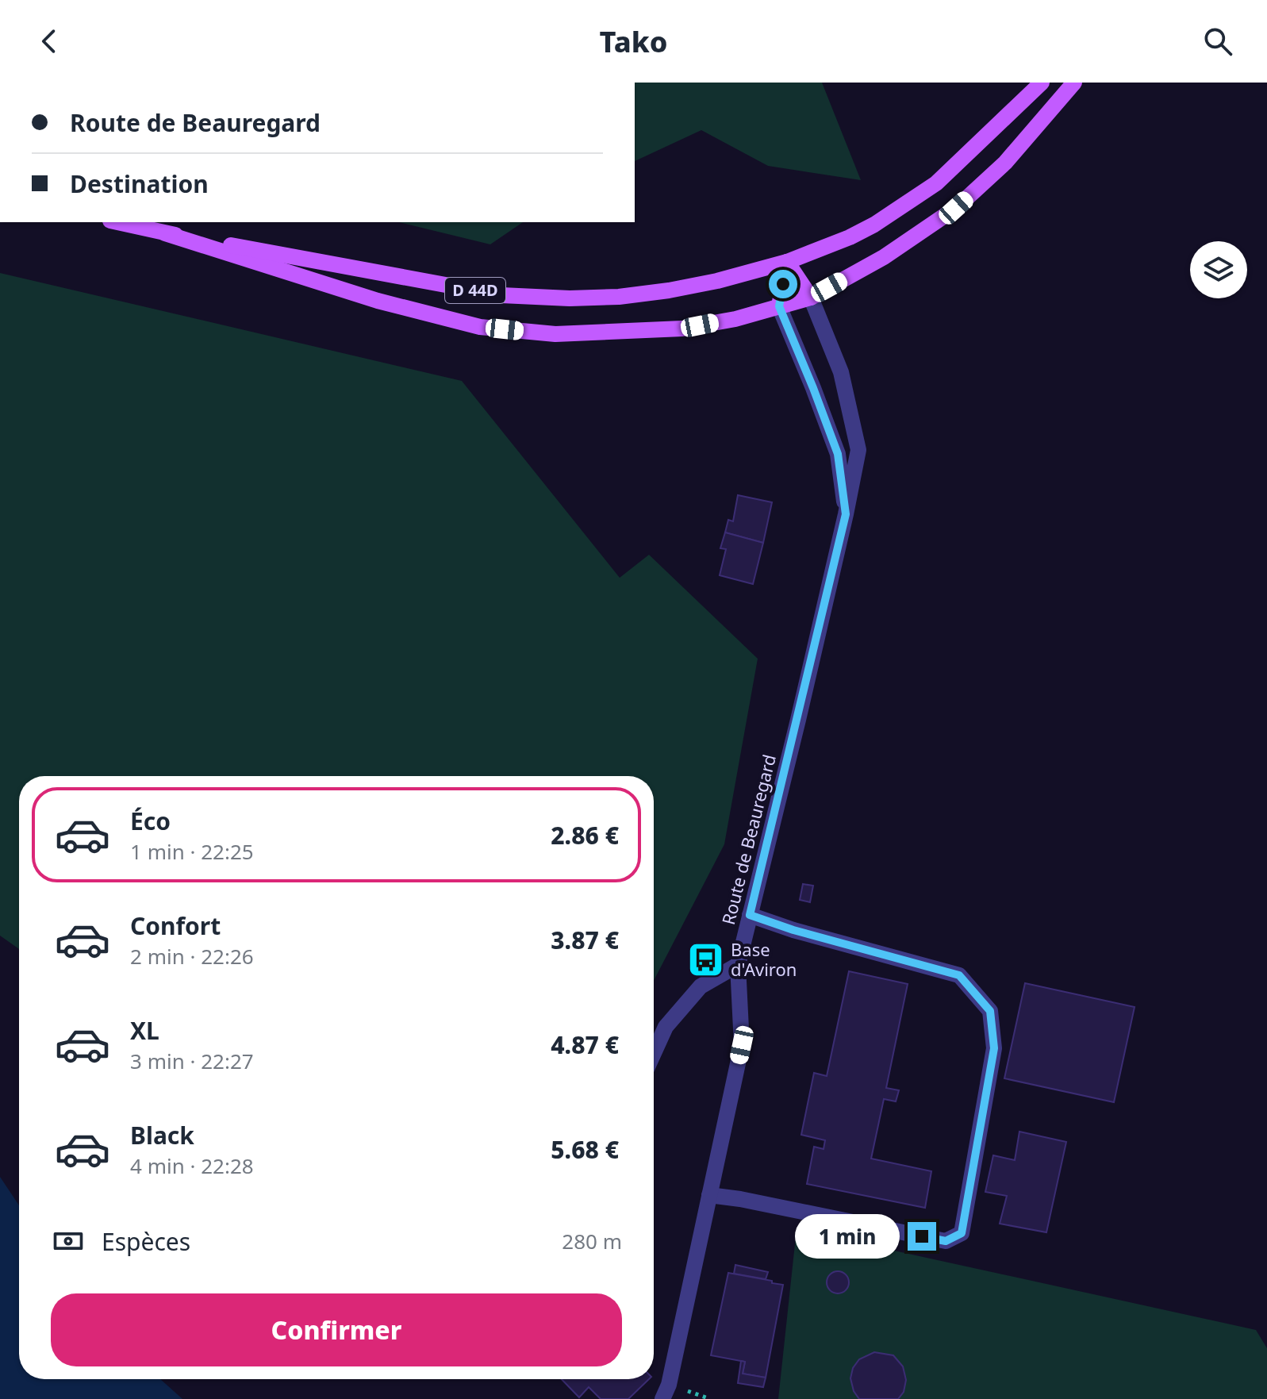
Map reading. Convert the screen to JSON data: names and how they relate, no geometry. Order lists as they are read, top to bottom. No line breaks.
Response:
{"streets":{"main road":["D 44D"],"street":["Route de Beauregard"]},"crossings":[["D 44D","Route de Beauregard"]],"places":{"bus stop":["Base d'Aviron"]},"page":{"header":"Tako","banner":["Route de Beauregard","Destination"],"list":[{"name":"Éco","note":"1 min · 22:25","value":"2.86 €"},{"name":"Confort","note":"2 min · 22:26","value":"3.87 €"},{"name":"XL","note":"3 min · 22:27","value":"4.87 €"},{"name":"Black","note":"4 min · 22:28","value":"5.68 €"}],"pay":["Espèces","280 m"],"bubble":"1 min","buttons":"Confirmer"}}
